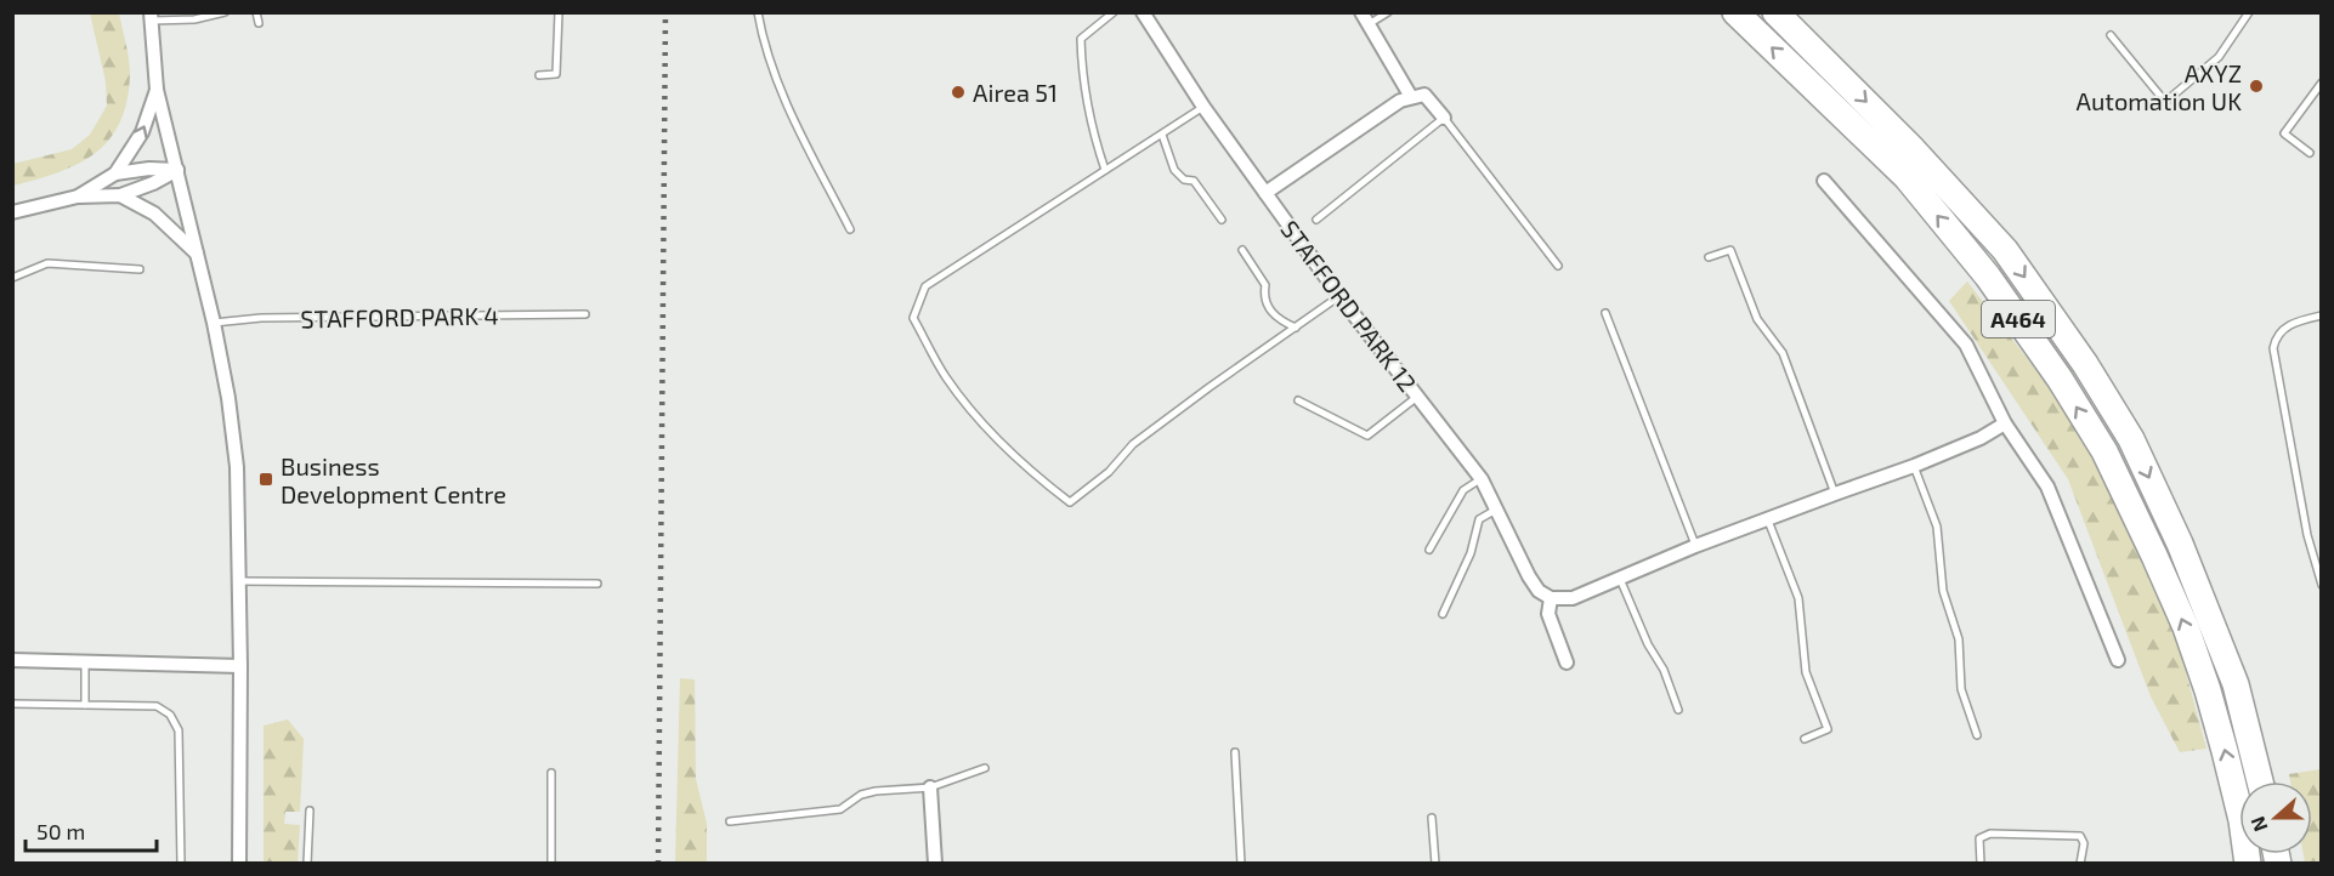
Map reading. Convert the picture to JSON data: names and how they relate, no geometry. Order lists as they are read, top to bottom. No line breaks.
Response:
{"streets":{"highway":["A464"],"street":["STAFFORD PARK 12"],"lane":["STAFFORD PARK 4"]},"places":{"other":["AXYZ Automation UK","Airea 51"],"transit":["Business Development Centre"]},"scale_bar":"50 m","north":"left"}
